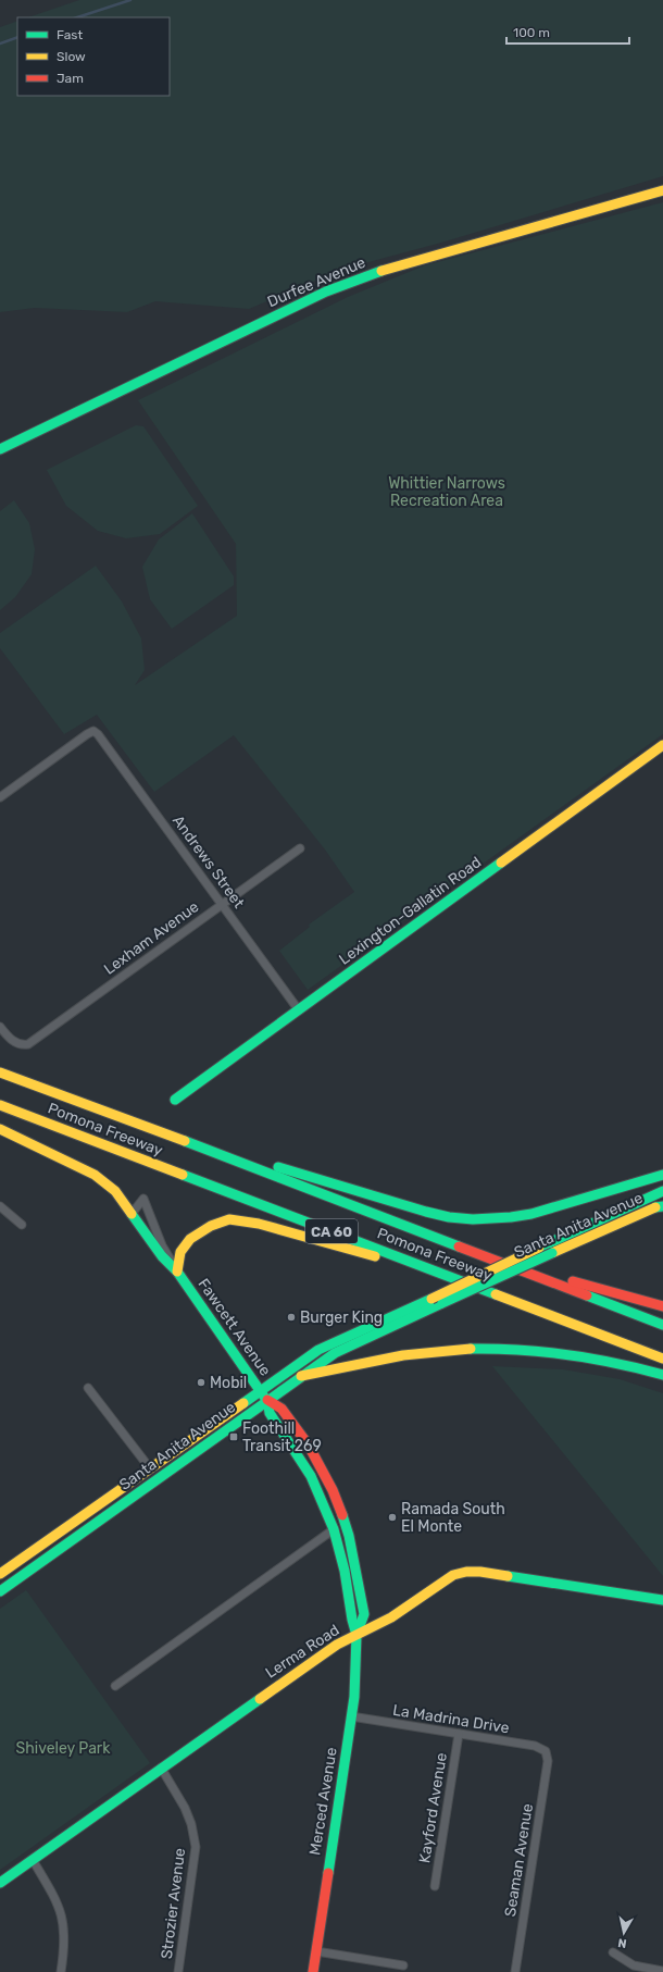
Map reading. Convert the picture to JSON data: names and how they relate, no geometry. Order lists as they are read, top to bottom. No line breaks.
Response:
{"streets":{"main road":["Durfee Avenue","Lexington-Gallatin Road","Pomona Freeway","Santa Anita Avenue","CA 60","Fawcett Avenue","Lerma Road","Merced Avenue"],"street":["Andrews Street","Lexham Avenue","La Madrina Drive","Kayford Avenue","Seaman Avenue","Strozier Avenue"]},"crossings":[["Andrews Street","Lexington-Gallatin Road"],["Andrews Street","Lexham Avenue"],["Santa Anita Avenue","Fawcett Avenue"],["Santa Anita Avenue","Merced Avenue"],["Fawcett Avenue","Merced Avenue"],["Lerma Road","Merced Avenue"],["Lerma Road","Strozier Avenue"],["La Madrina Drive","Merced Avenue"],["La Madrina Drive","Kayford Avenue"],["La Madrina Drive","Seaman Avenue"]],"parks":["Whittier Narrows Recreation Area","Shiveley Park"],"places":{"other":["Burger King","Mobil","Ramada South El Monte"],"transit":["Foothill Transit 269"]},"legend":["Fast","Slow","Jam"],"scale_bar":"100 m","north":"bottom"}
